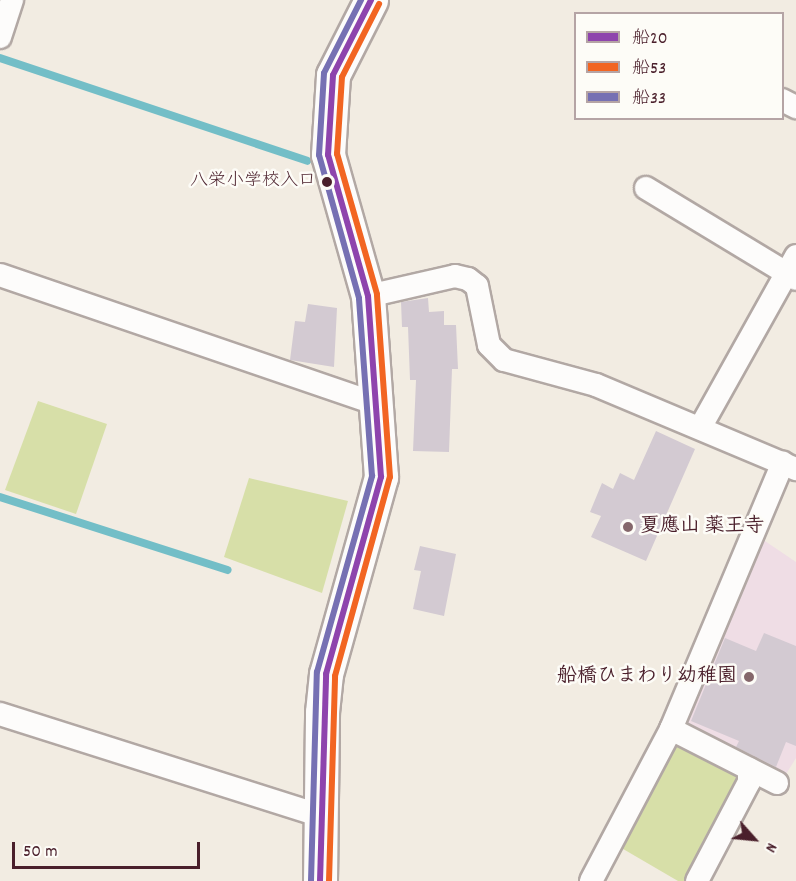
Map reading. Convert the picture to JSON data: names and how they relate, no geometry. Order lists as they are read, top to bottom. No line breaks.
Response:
{"places":["八栄小学校入口","夏應山 薬王寺","船橋ひまわり幼稚園"],"lines":["transit line 船20","transit line 船33","transit line 船53"],"legend":["船20","船53","船33"],"scale_bar":"50 m","north":"bottom right"}
